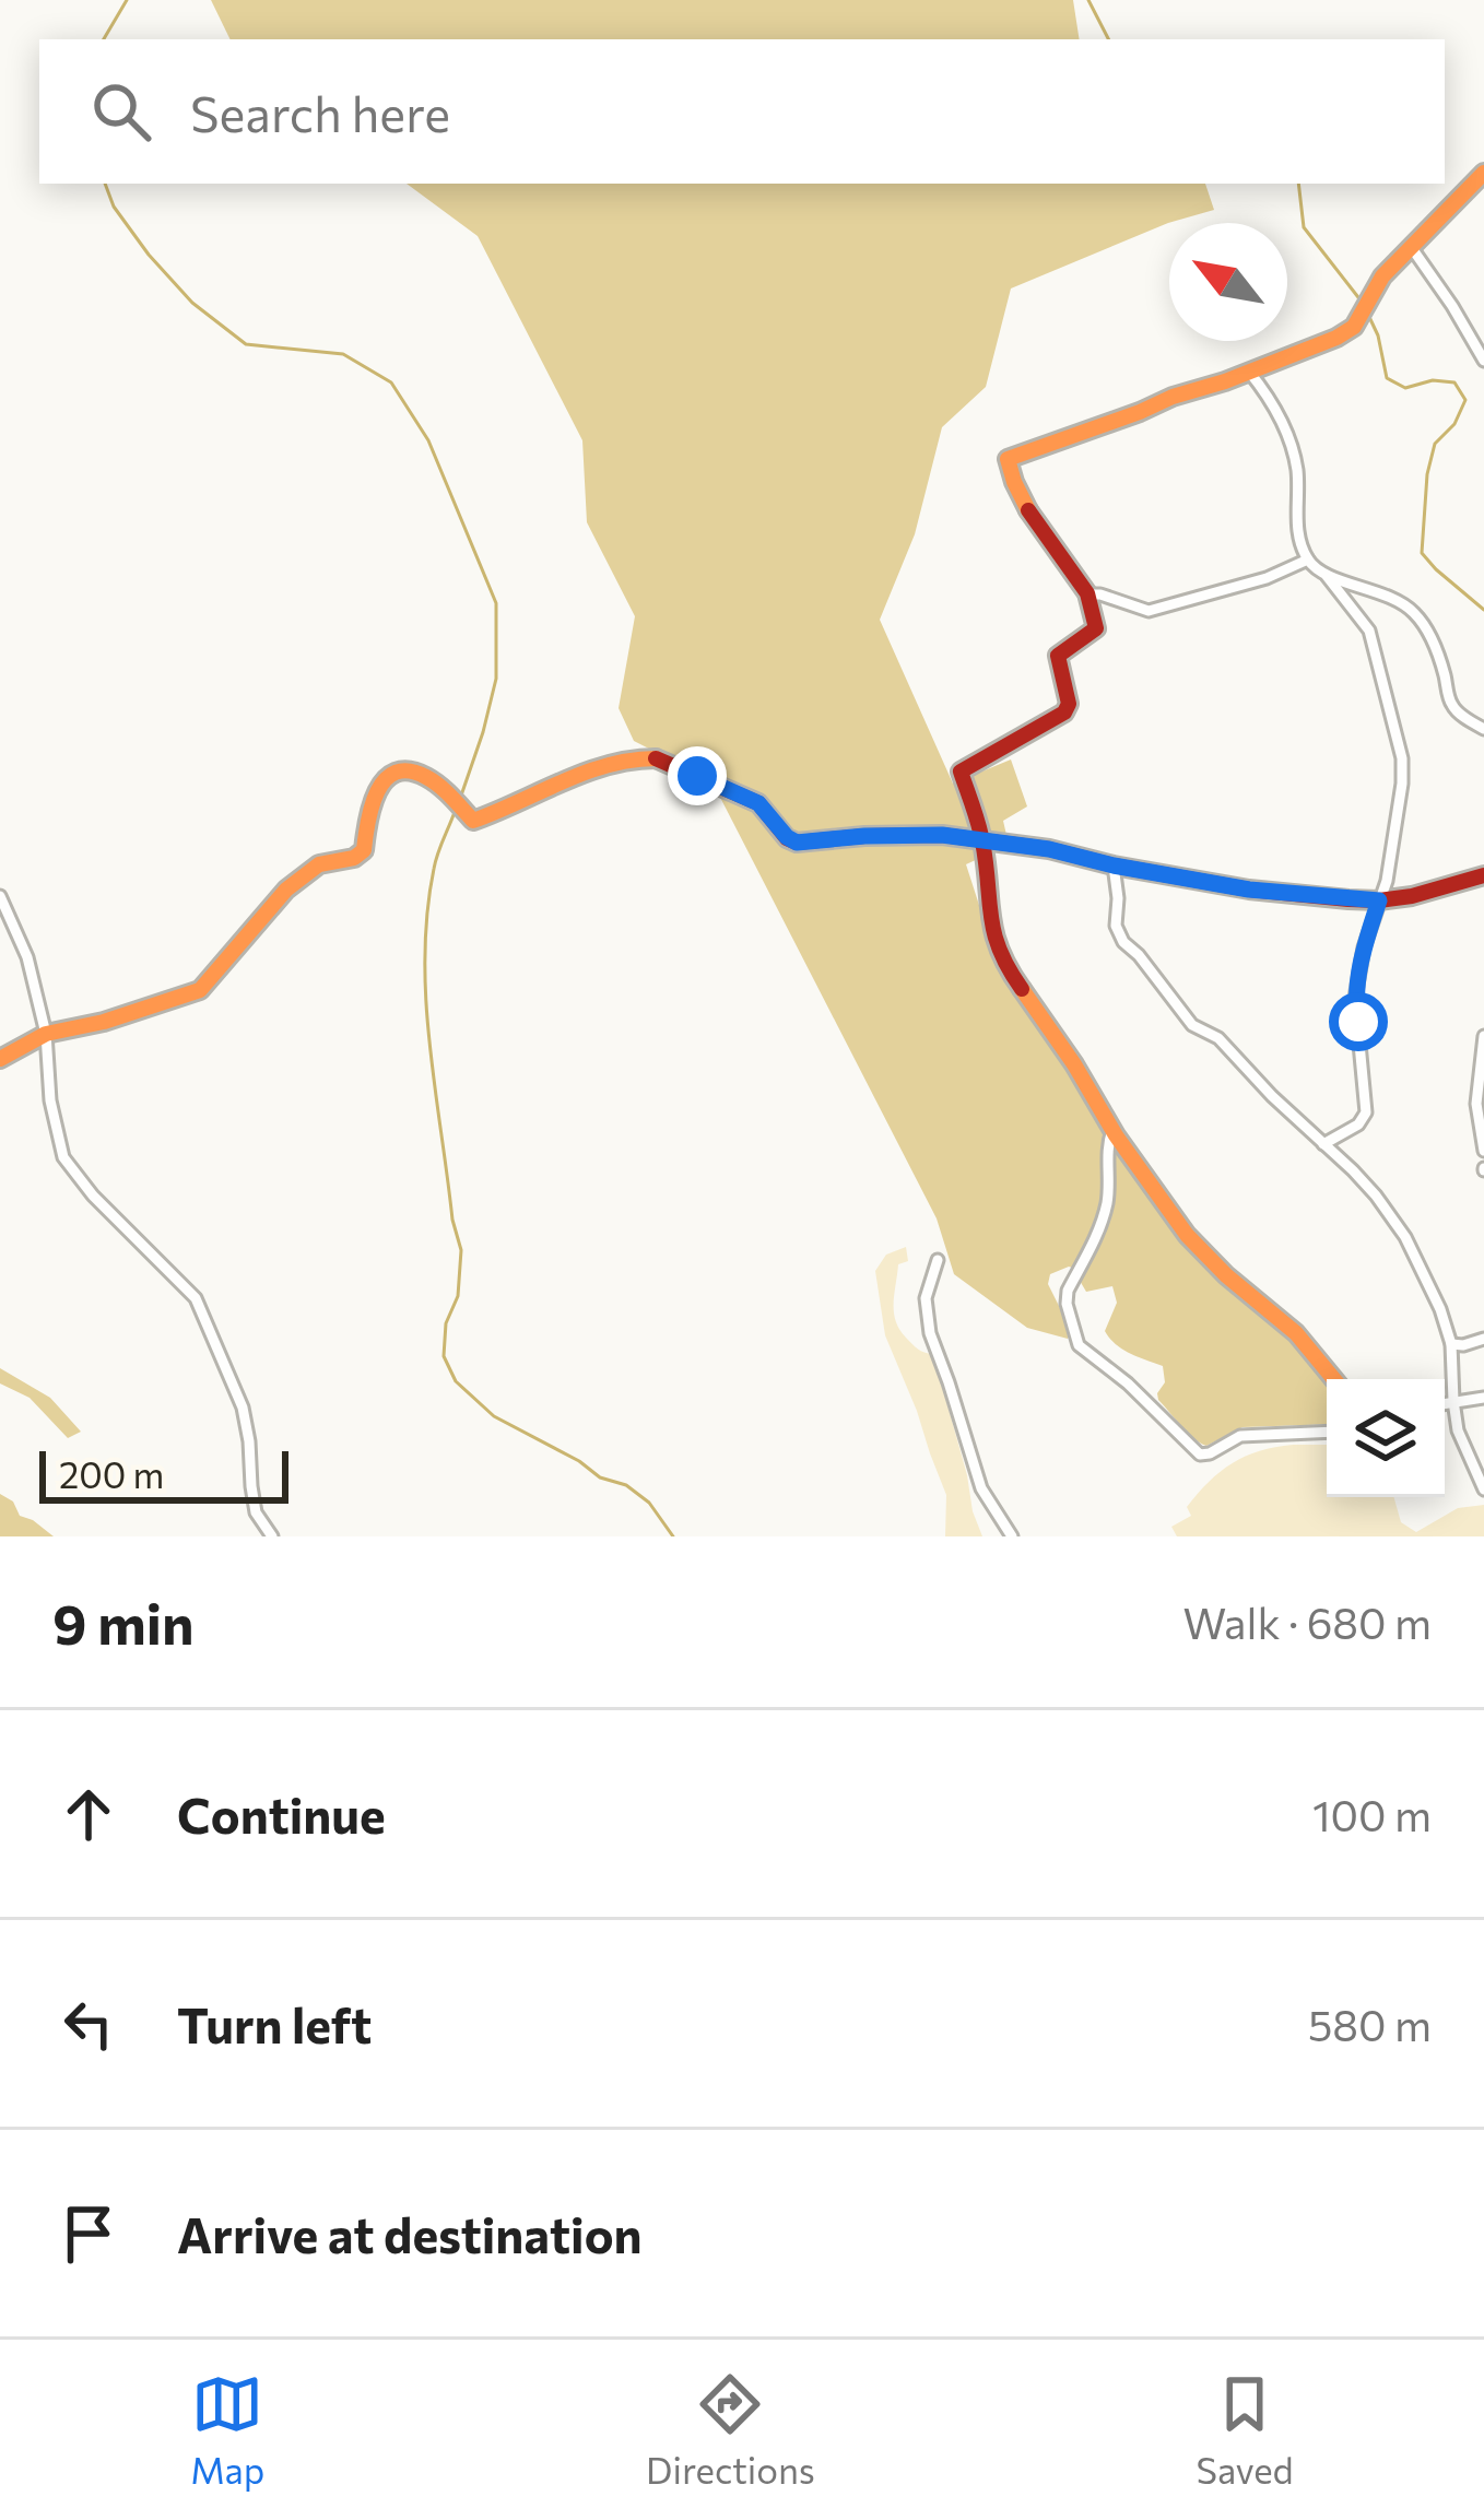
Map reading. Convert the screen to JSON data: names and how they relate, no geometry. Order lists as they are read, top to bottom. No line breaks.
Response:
{"scale_bar":"200 m","north":"top left","page":{"search":"Search here","scale":"200 m","heading":["9 min","Walk · 680 m"],"list":[["Continue","100 m"],["Turn left","580 m"],"Arrive at destination"],"nav":["Map","Directions","Saved"]}}
